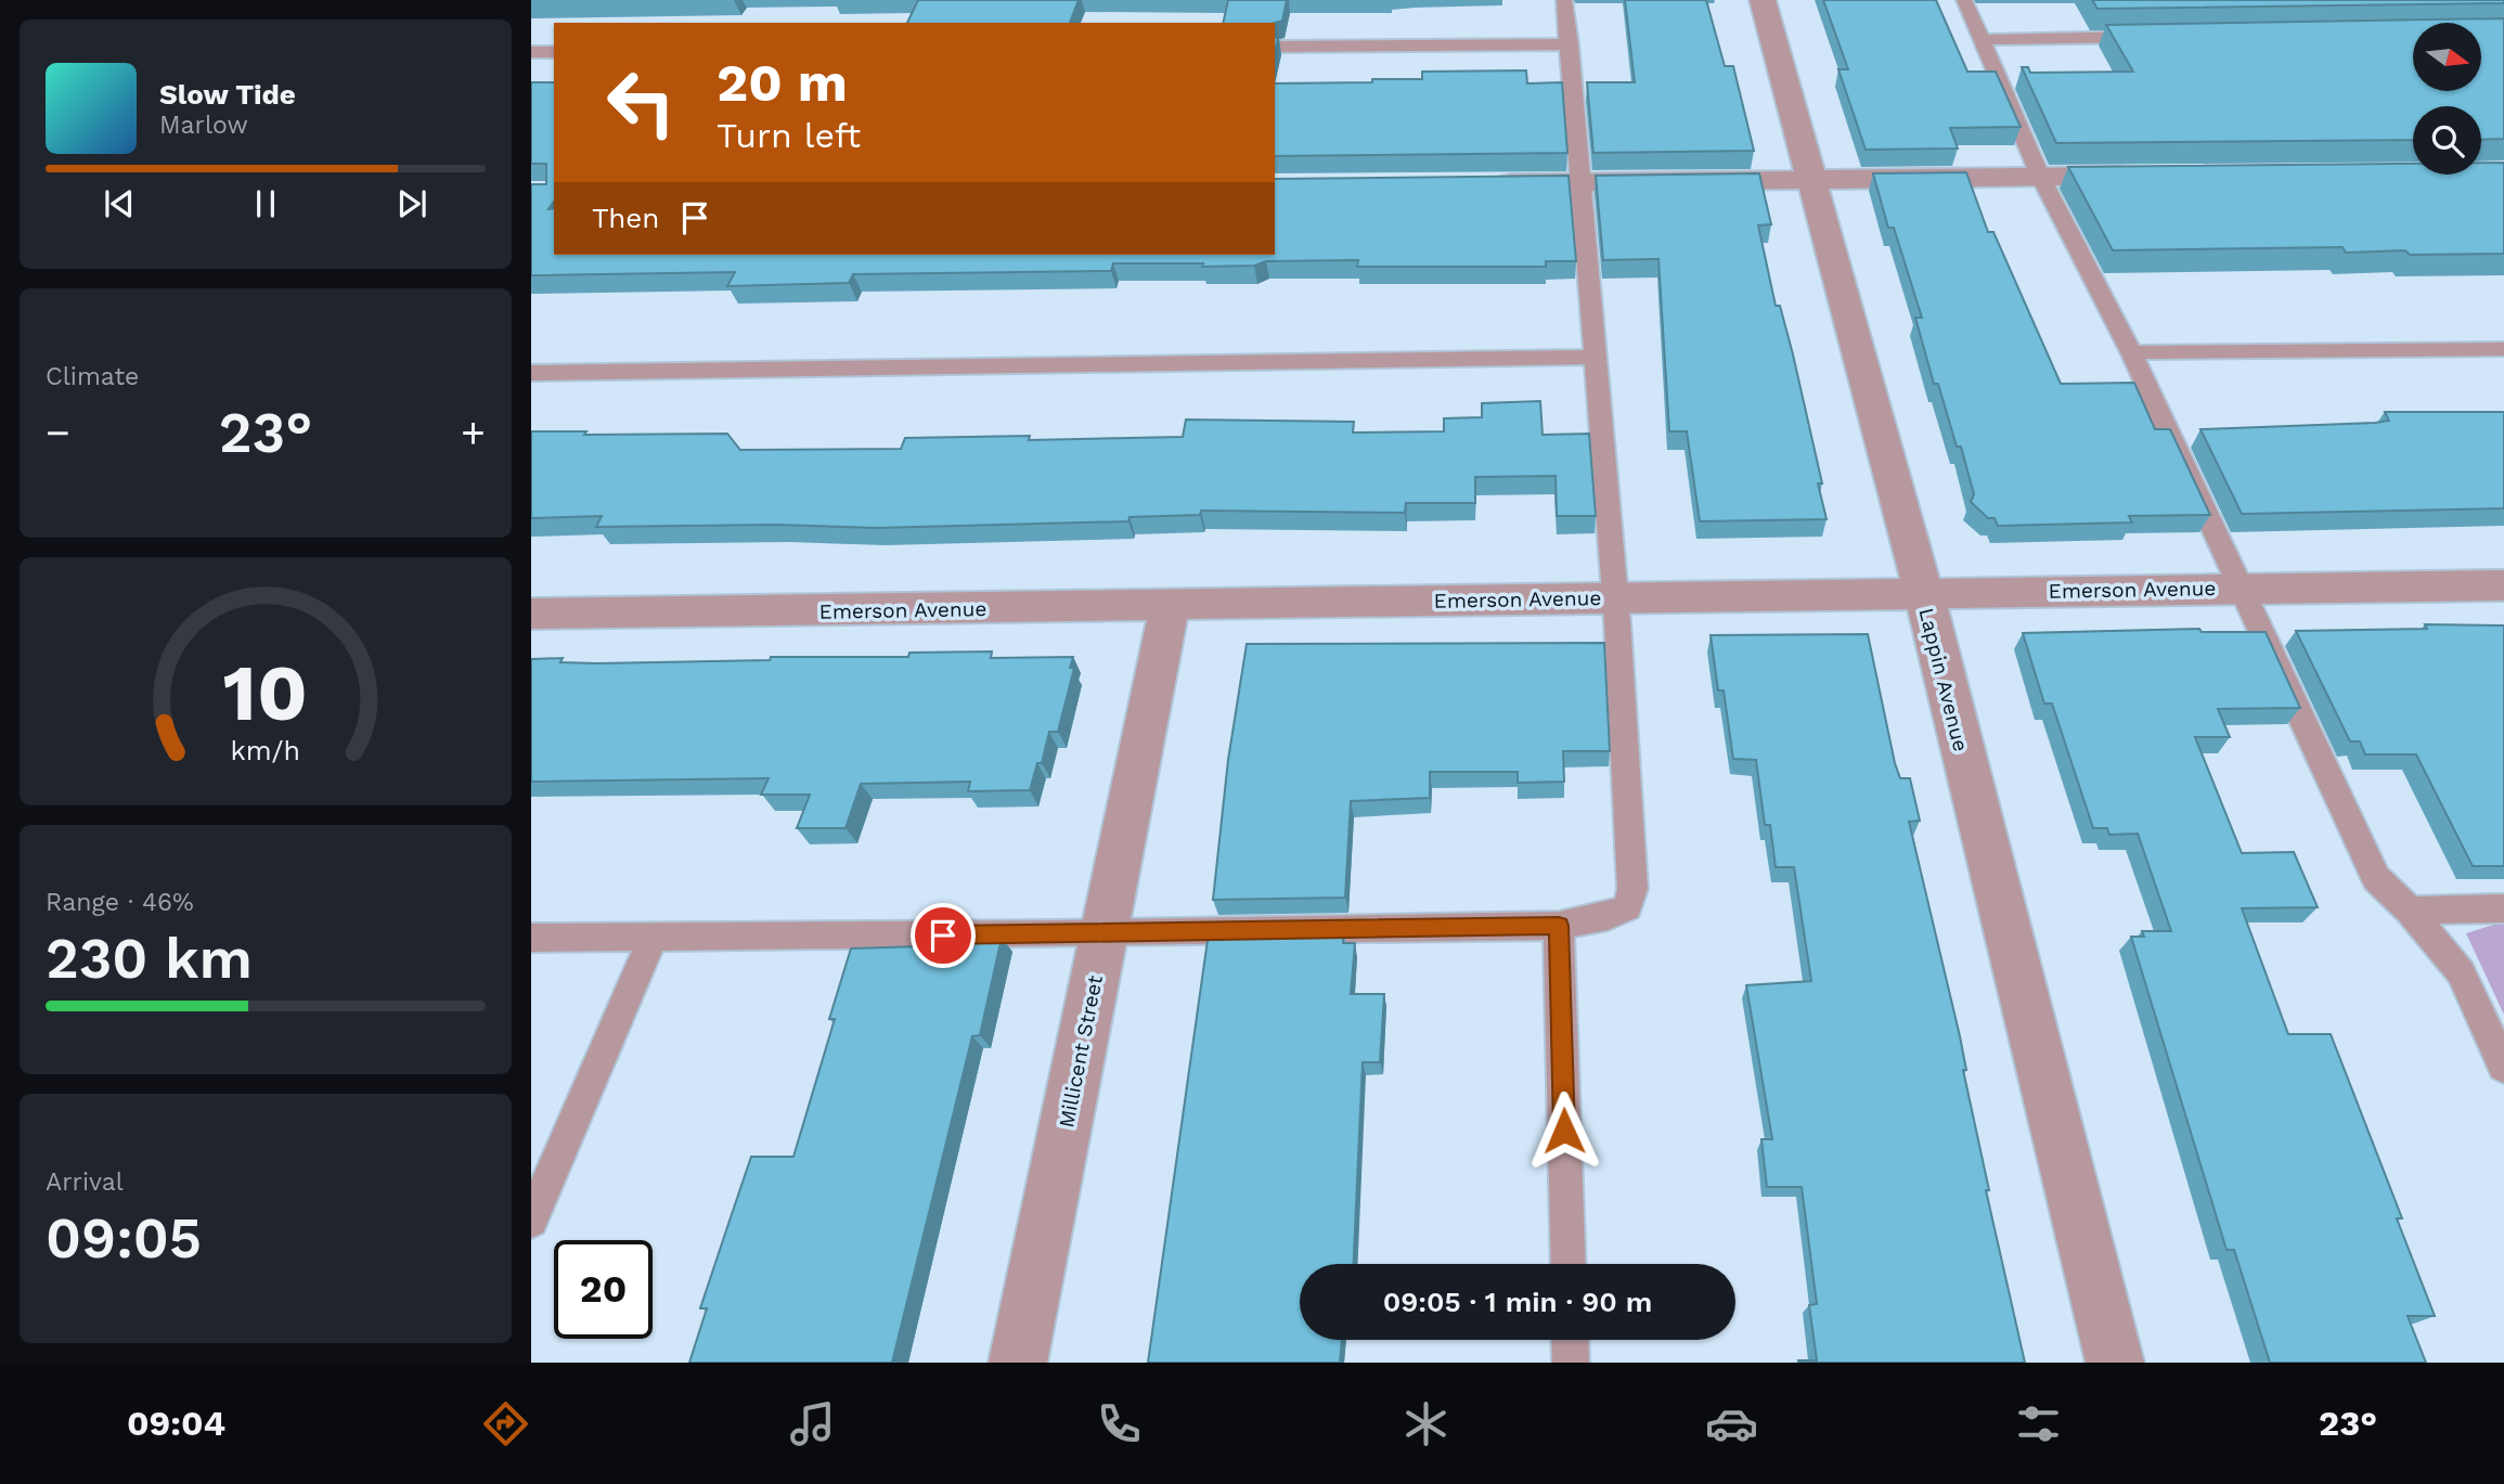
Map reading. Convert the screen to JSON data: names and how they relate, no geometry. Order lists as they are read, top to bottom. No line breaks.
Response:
{"streets":{"street":["Emerson Avenue","Lappin Avenue","Millicent Street"]},"crossings":[["Emerson Avenue","Lappin Avenue"],["Emerson Avenue","Millicent Street"]],"north":"right","page":{"turn":["20 m","Turn left"],"song":["Slow Tide","Marlow"],"then":"Then","tile":["Climate",["Range · 46%","230 km"],["Arrival","09:05"]],"heat":["−","23°","+"],"limit":"20","trip":"09:05 · 1 min · 90 m","tabs":["09:04","23°"],"gauge":["10","km/h"]}}
